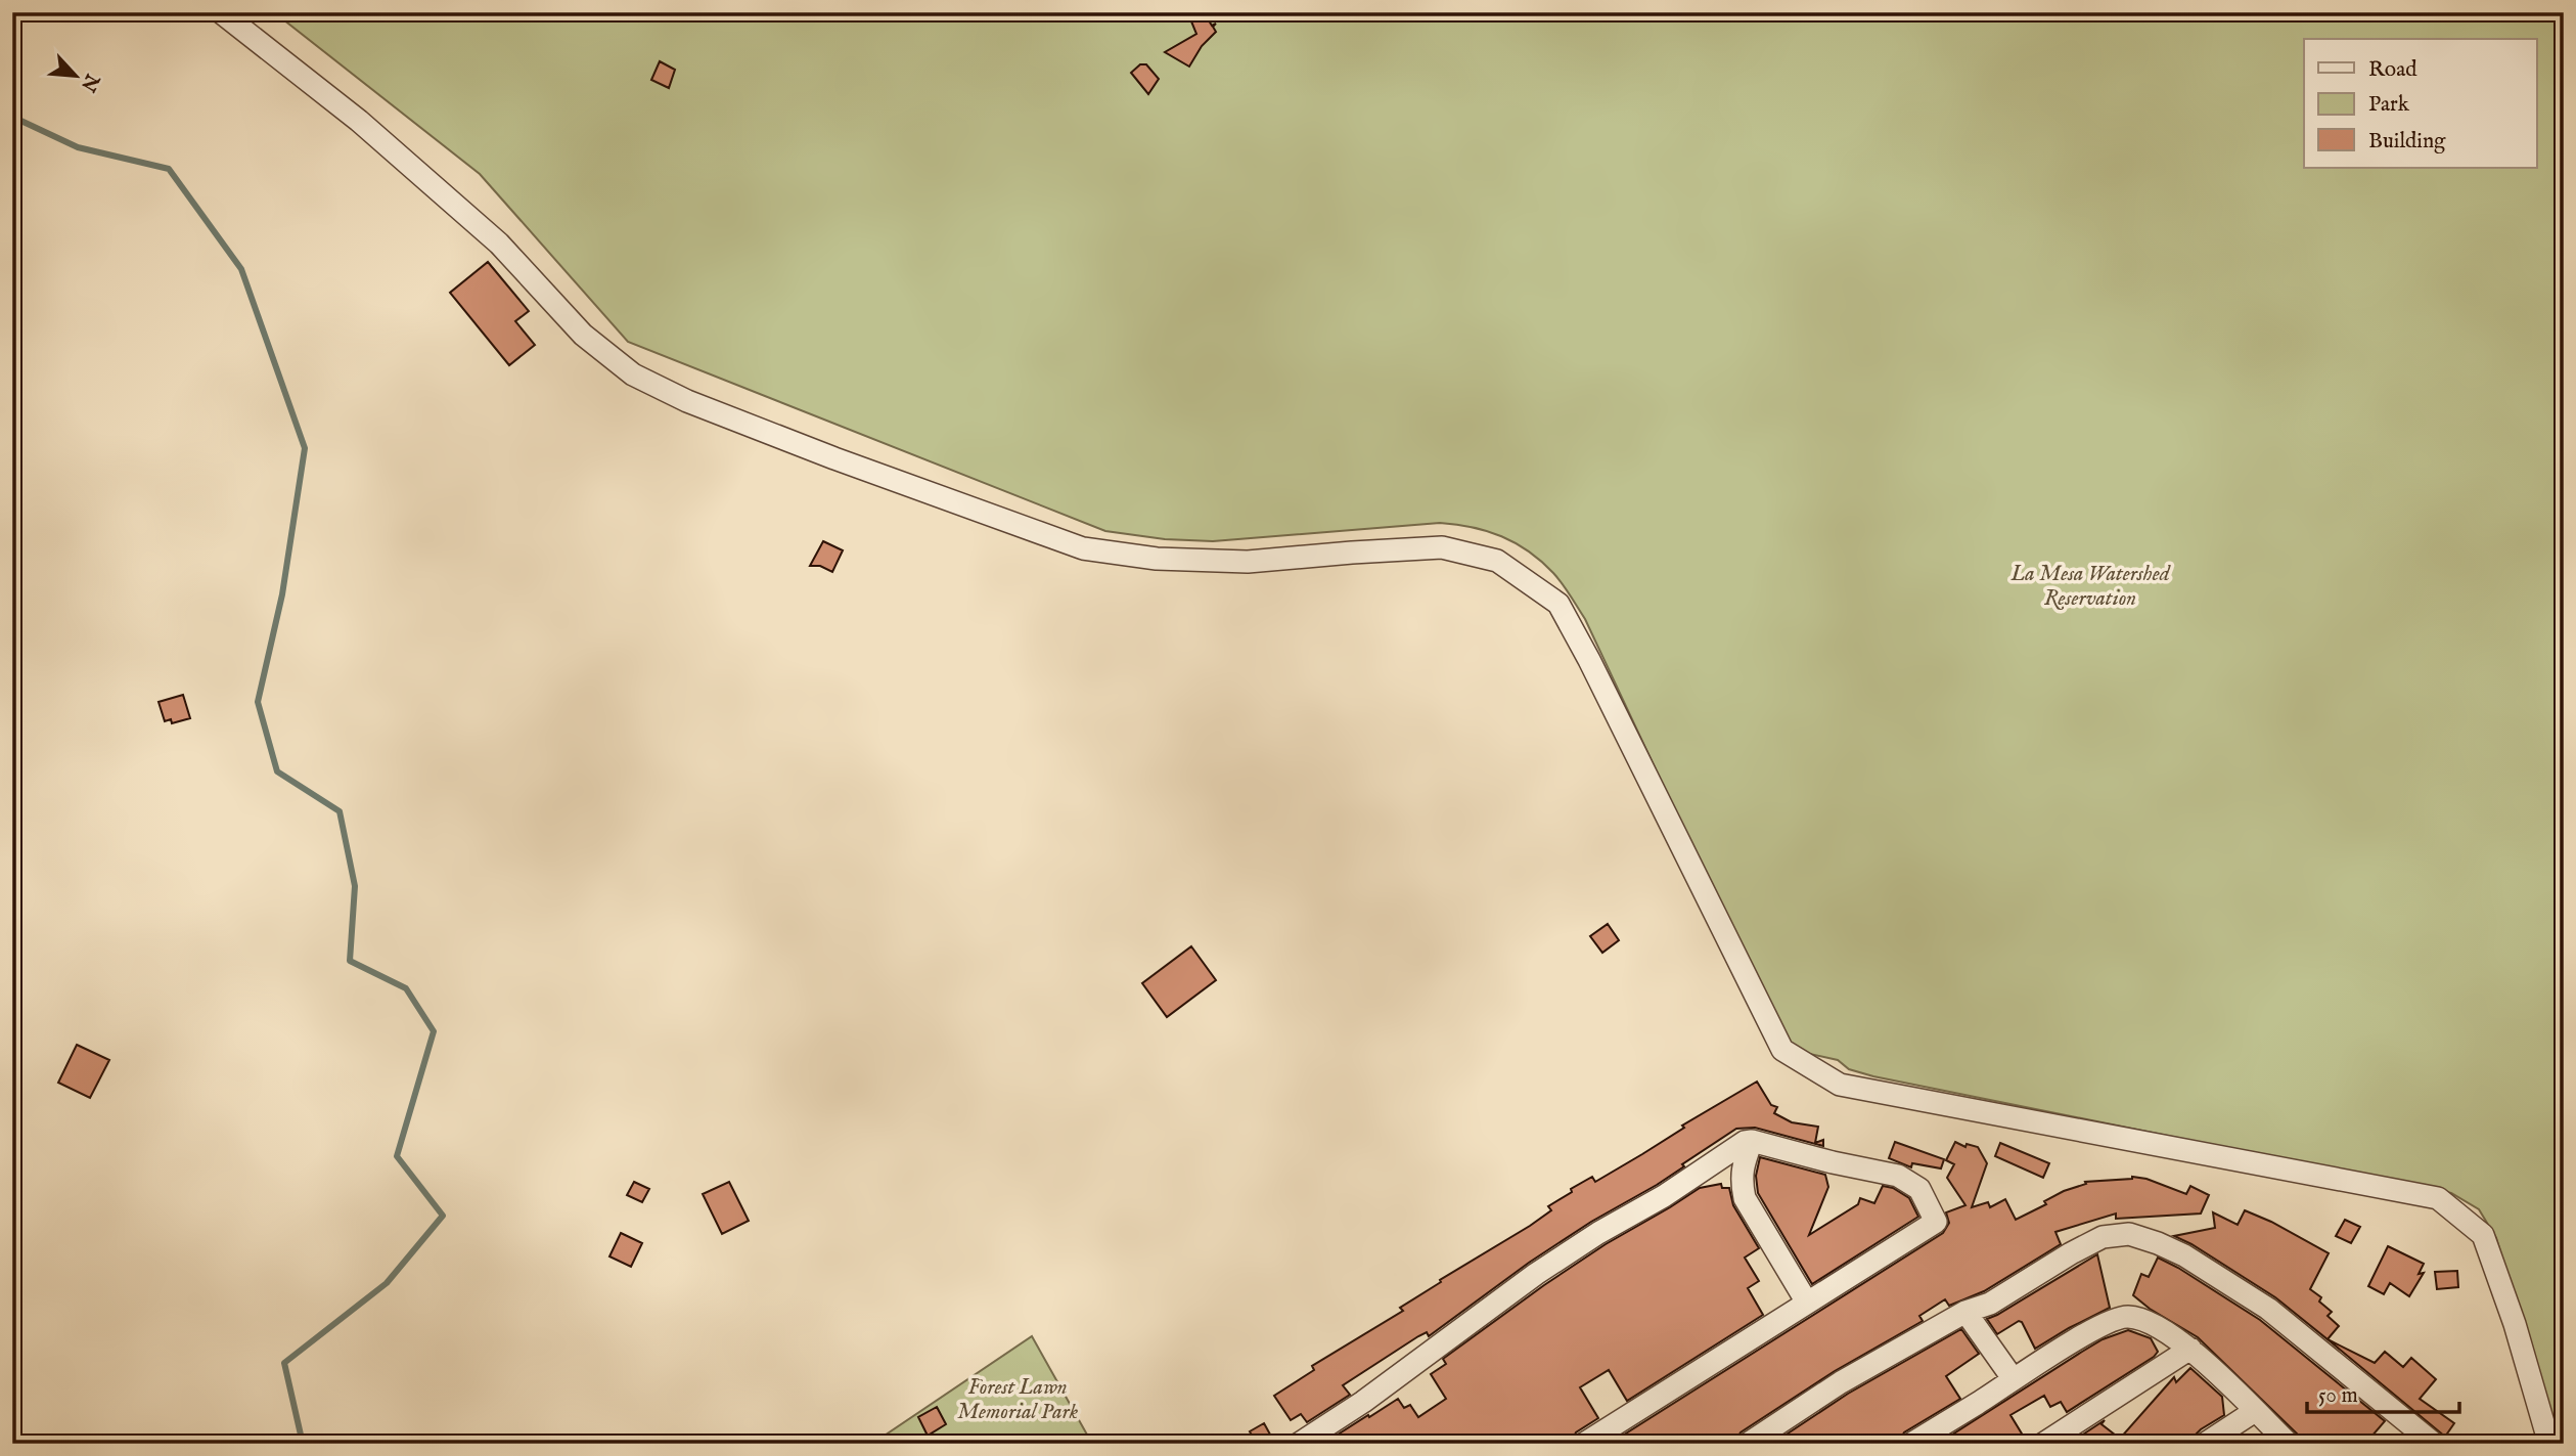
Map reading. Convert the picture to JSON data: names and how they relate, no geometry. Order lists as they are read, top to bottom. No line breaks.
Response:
{"parks":["La Mesa Watershed Reservation","Forest Lawn Memorial Park"],"legend":["Road","Park","Building"],"scale_bar":"50 m","north":"bottom right"}
